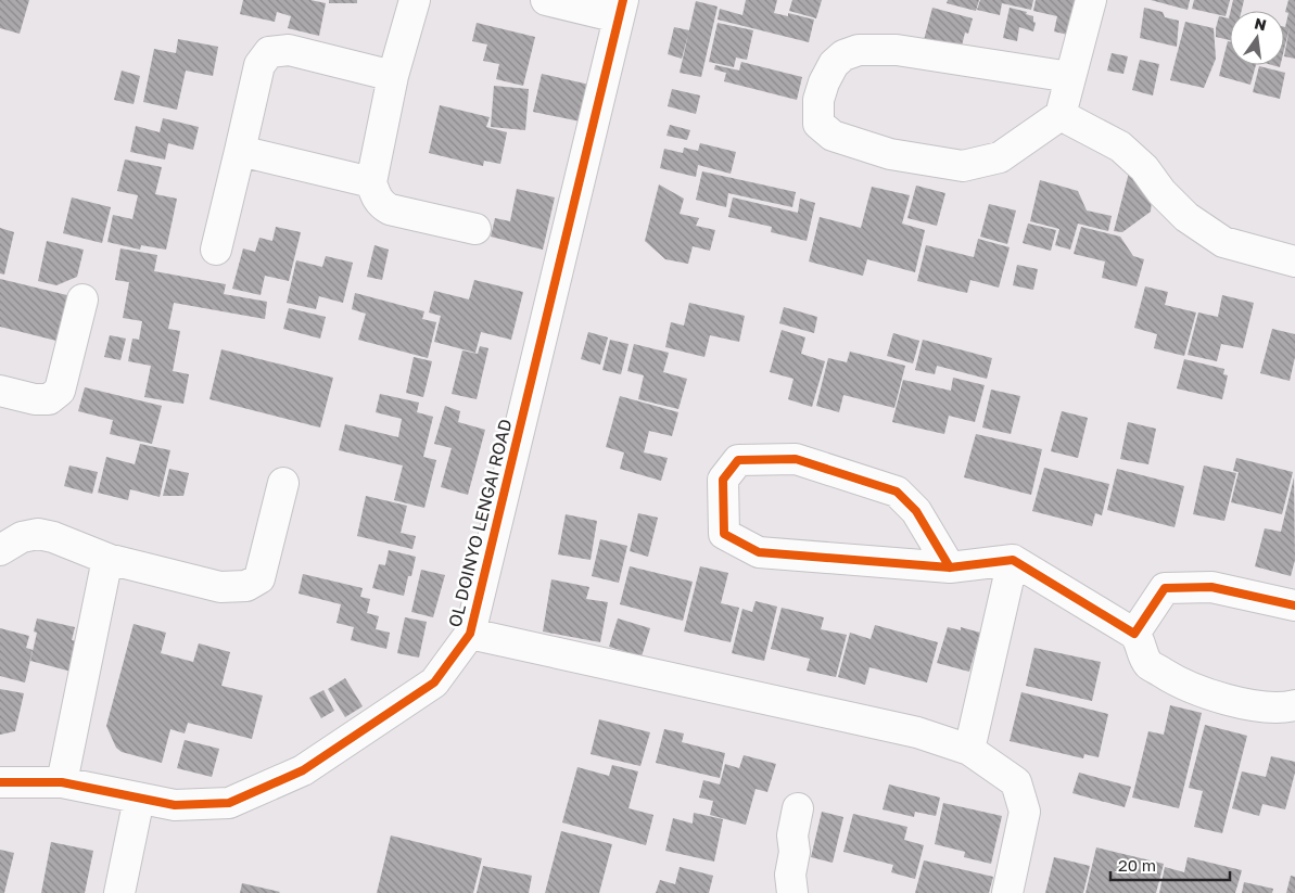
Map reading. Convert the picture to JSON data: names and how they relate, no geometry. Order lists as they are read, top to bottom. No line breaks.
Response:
{"streets":{"street":["OL DOINYO LENGAI ROAD"]},"scale_bar":"20 m","north":"top"}
